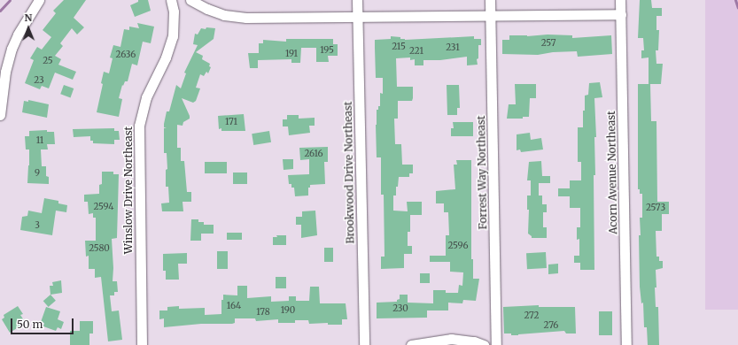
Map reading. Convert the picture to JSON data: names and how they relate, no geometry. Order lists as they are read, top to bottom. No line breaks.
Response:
{"streets":{"street":["Brookwood Drive Northeast","Forrest Way Northeast","Acorn Avenue Northeast","Winslow Drive Northeast"]},"house_numbers":["257","215","231","195","221","191","2636","25","23","171","11","2616","9","2594","2573","3","2596","2580","164","230","190","178","272","276"],"scale_bar":"50 m","north":"top"}
